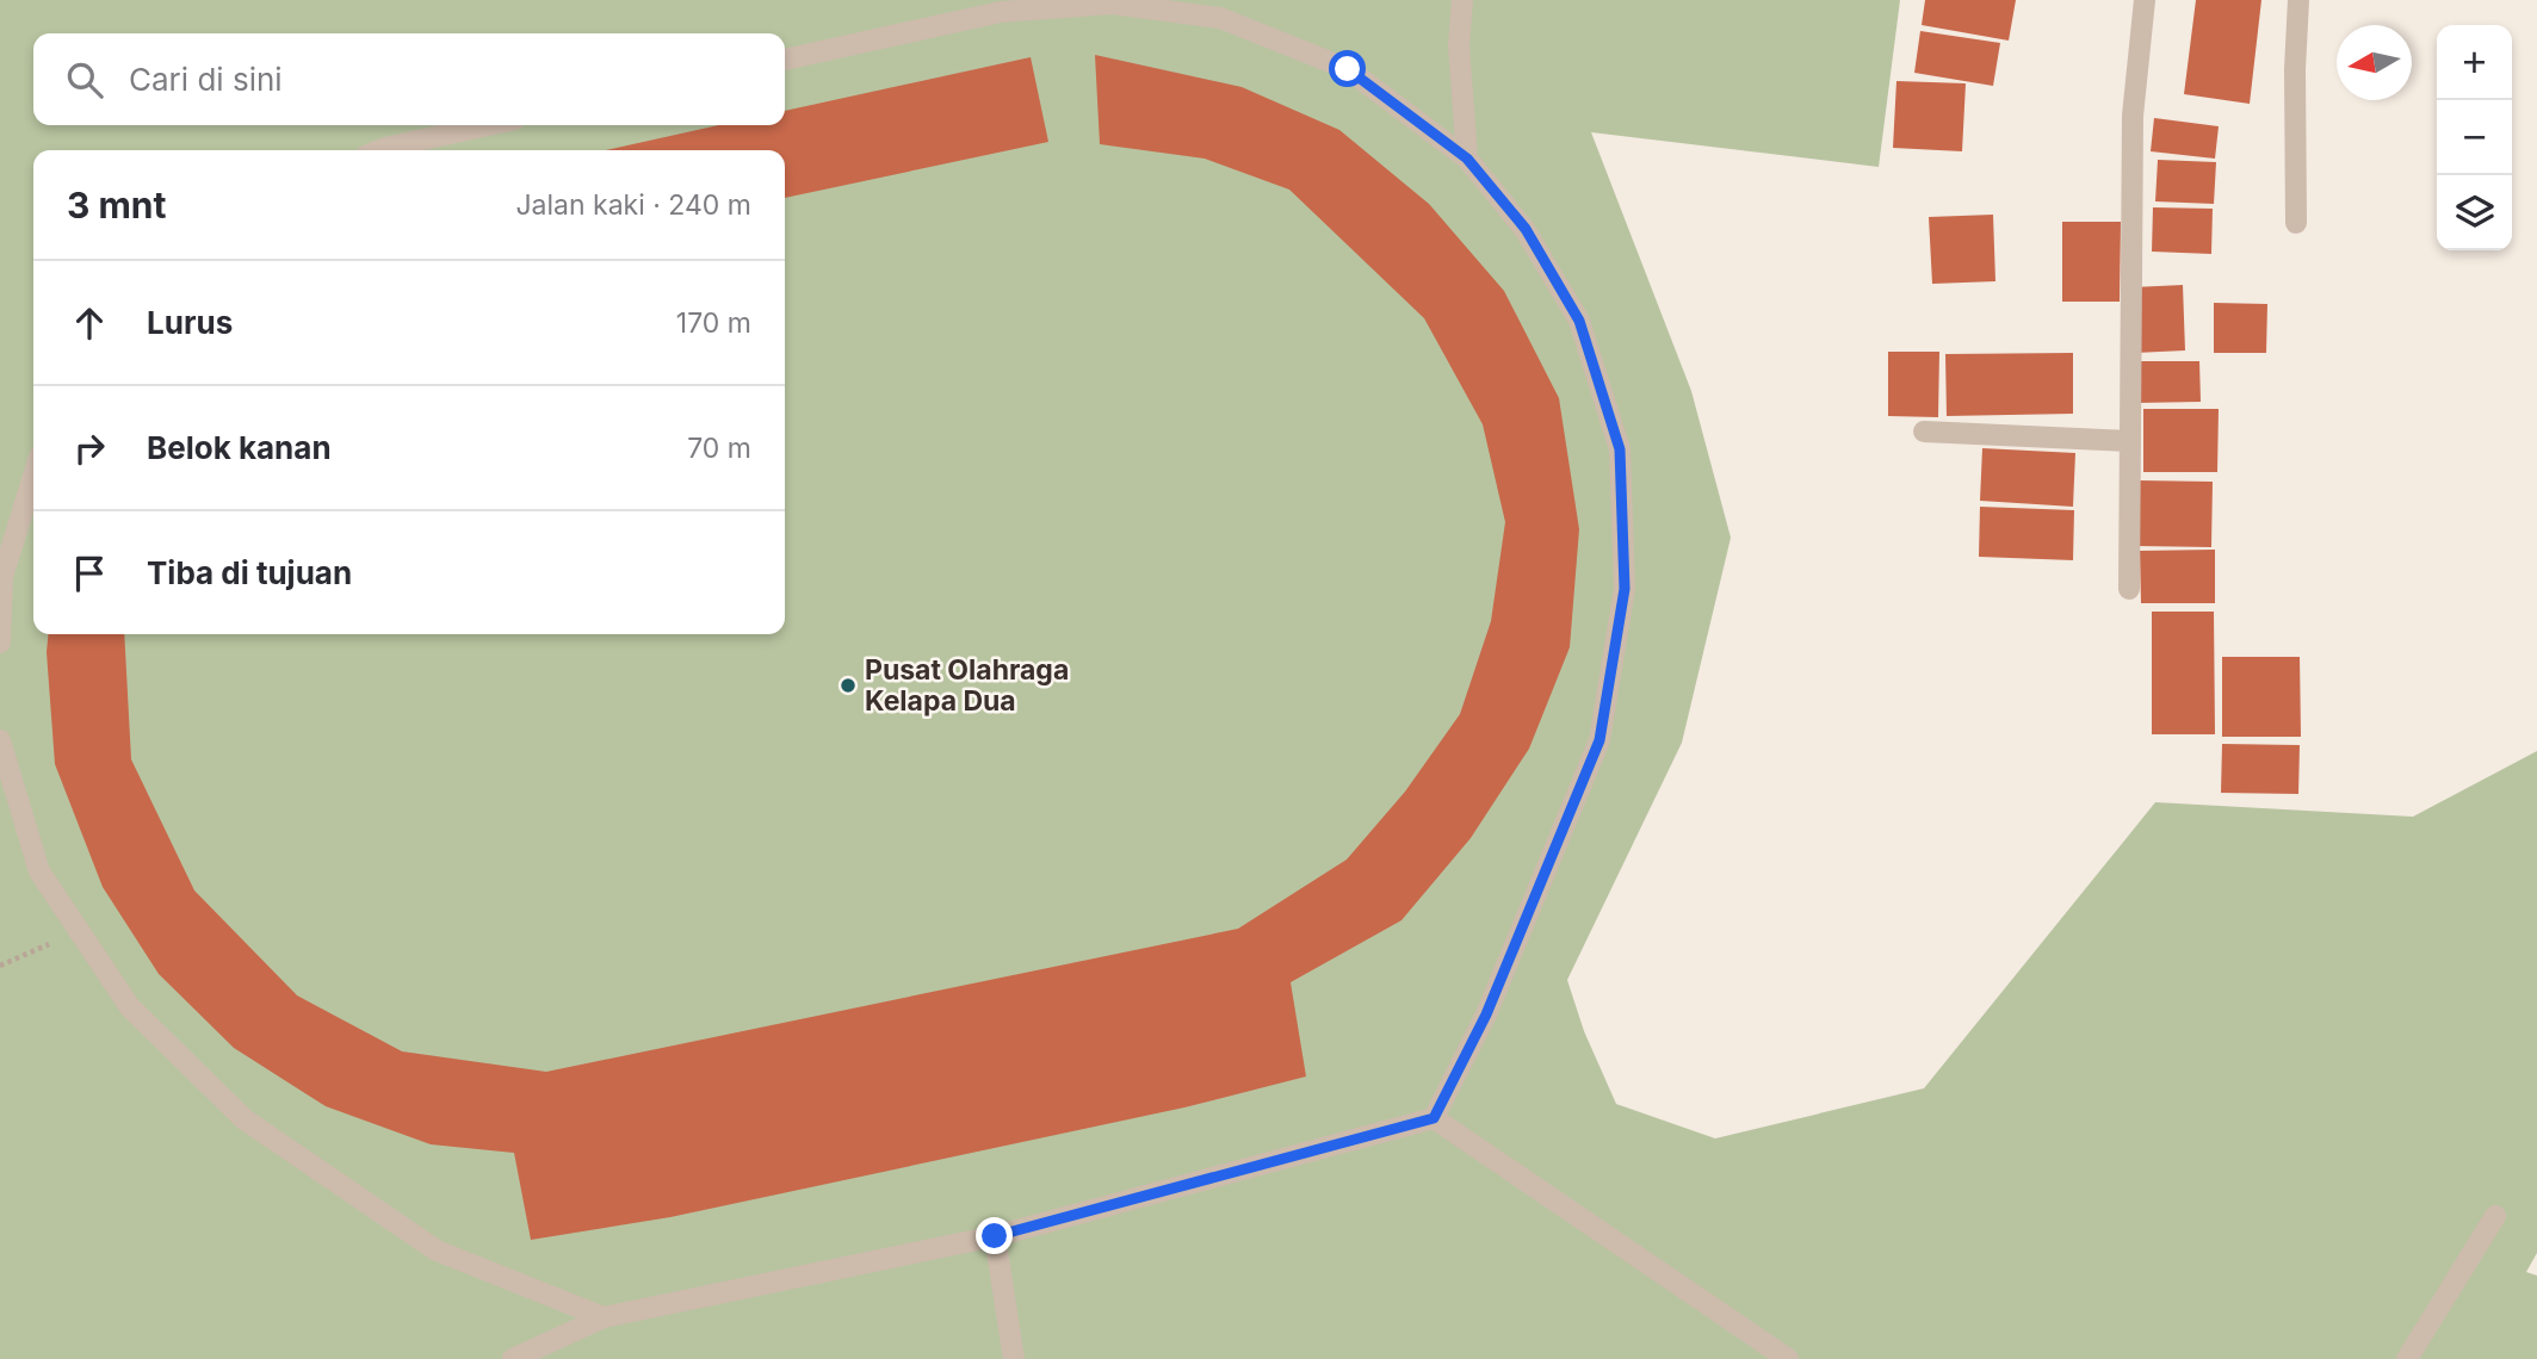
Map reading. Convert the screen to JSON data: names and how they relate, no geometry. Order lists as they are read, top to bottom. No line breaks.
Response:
{"places":["Pusat Olahraga Kelapa Dua"],"north":"left","page":{"map_buttons":["+","−"],"search":"Cari di sini","heading":["3 mnt","Jalan kaki · 240 m"],"list":[["Lurus","170 m"],["Belok kanan","70 m"],"Tiba di tujuan"]}}
